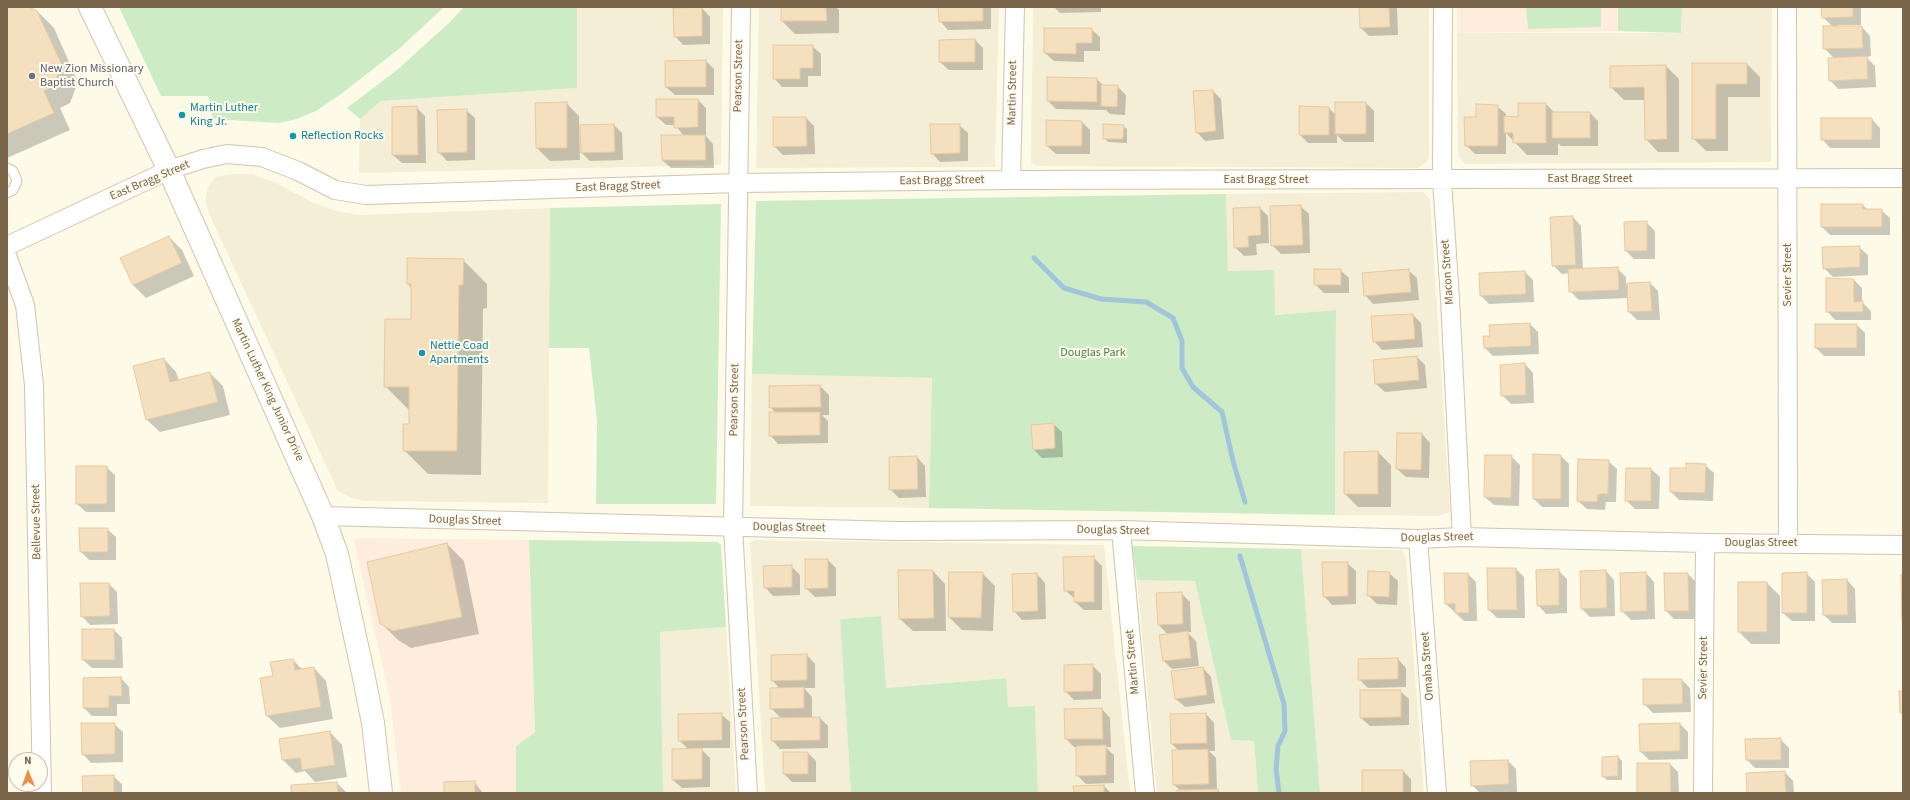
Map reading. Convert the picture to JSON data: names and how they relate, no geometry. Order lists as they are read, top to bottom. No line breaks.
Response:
{"streets":{"main road":["Martin Luther King Junior Drive"],"street":["Pearson Street","Martin Street","East Bragg Street","Macon Street","Sevier Street","Douglas Street","Bellevue Street","Omaha Street"]},"crossings":[["Pearson Street","East Bragg Street"],["Pearson Street","Douglas Street"],["Martin Street","East Bragg Street"],["Martin Street","Douglas Street"],["East Bragg Street","Macon Street"],["East Bragg Street","Sevier Street"],["East Bragg Street","Martin Luther King Junior Drive"],["Macon Street","Douglas Street"],["Sevier Street","Douglas Street"],["Martin Luther King Junior Drive","Douglas Street"],["Douglas Street","Omaha Street"]],"parks":["Douglas Park"],"places":["New Zion Missionary Baptist Church","Martin Luther King Jr.","Reflection Rocks","Nettie Coad Apartments"],"north":"top"}
